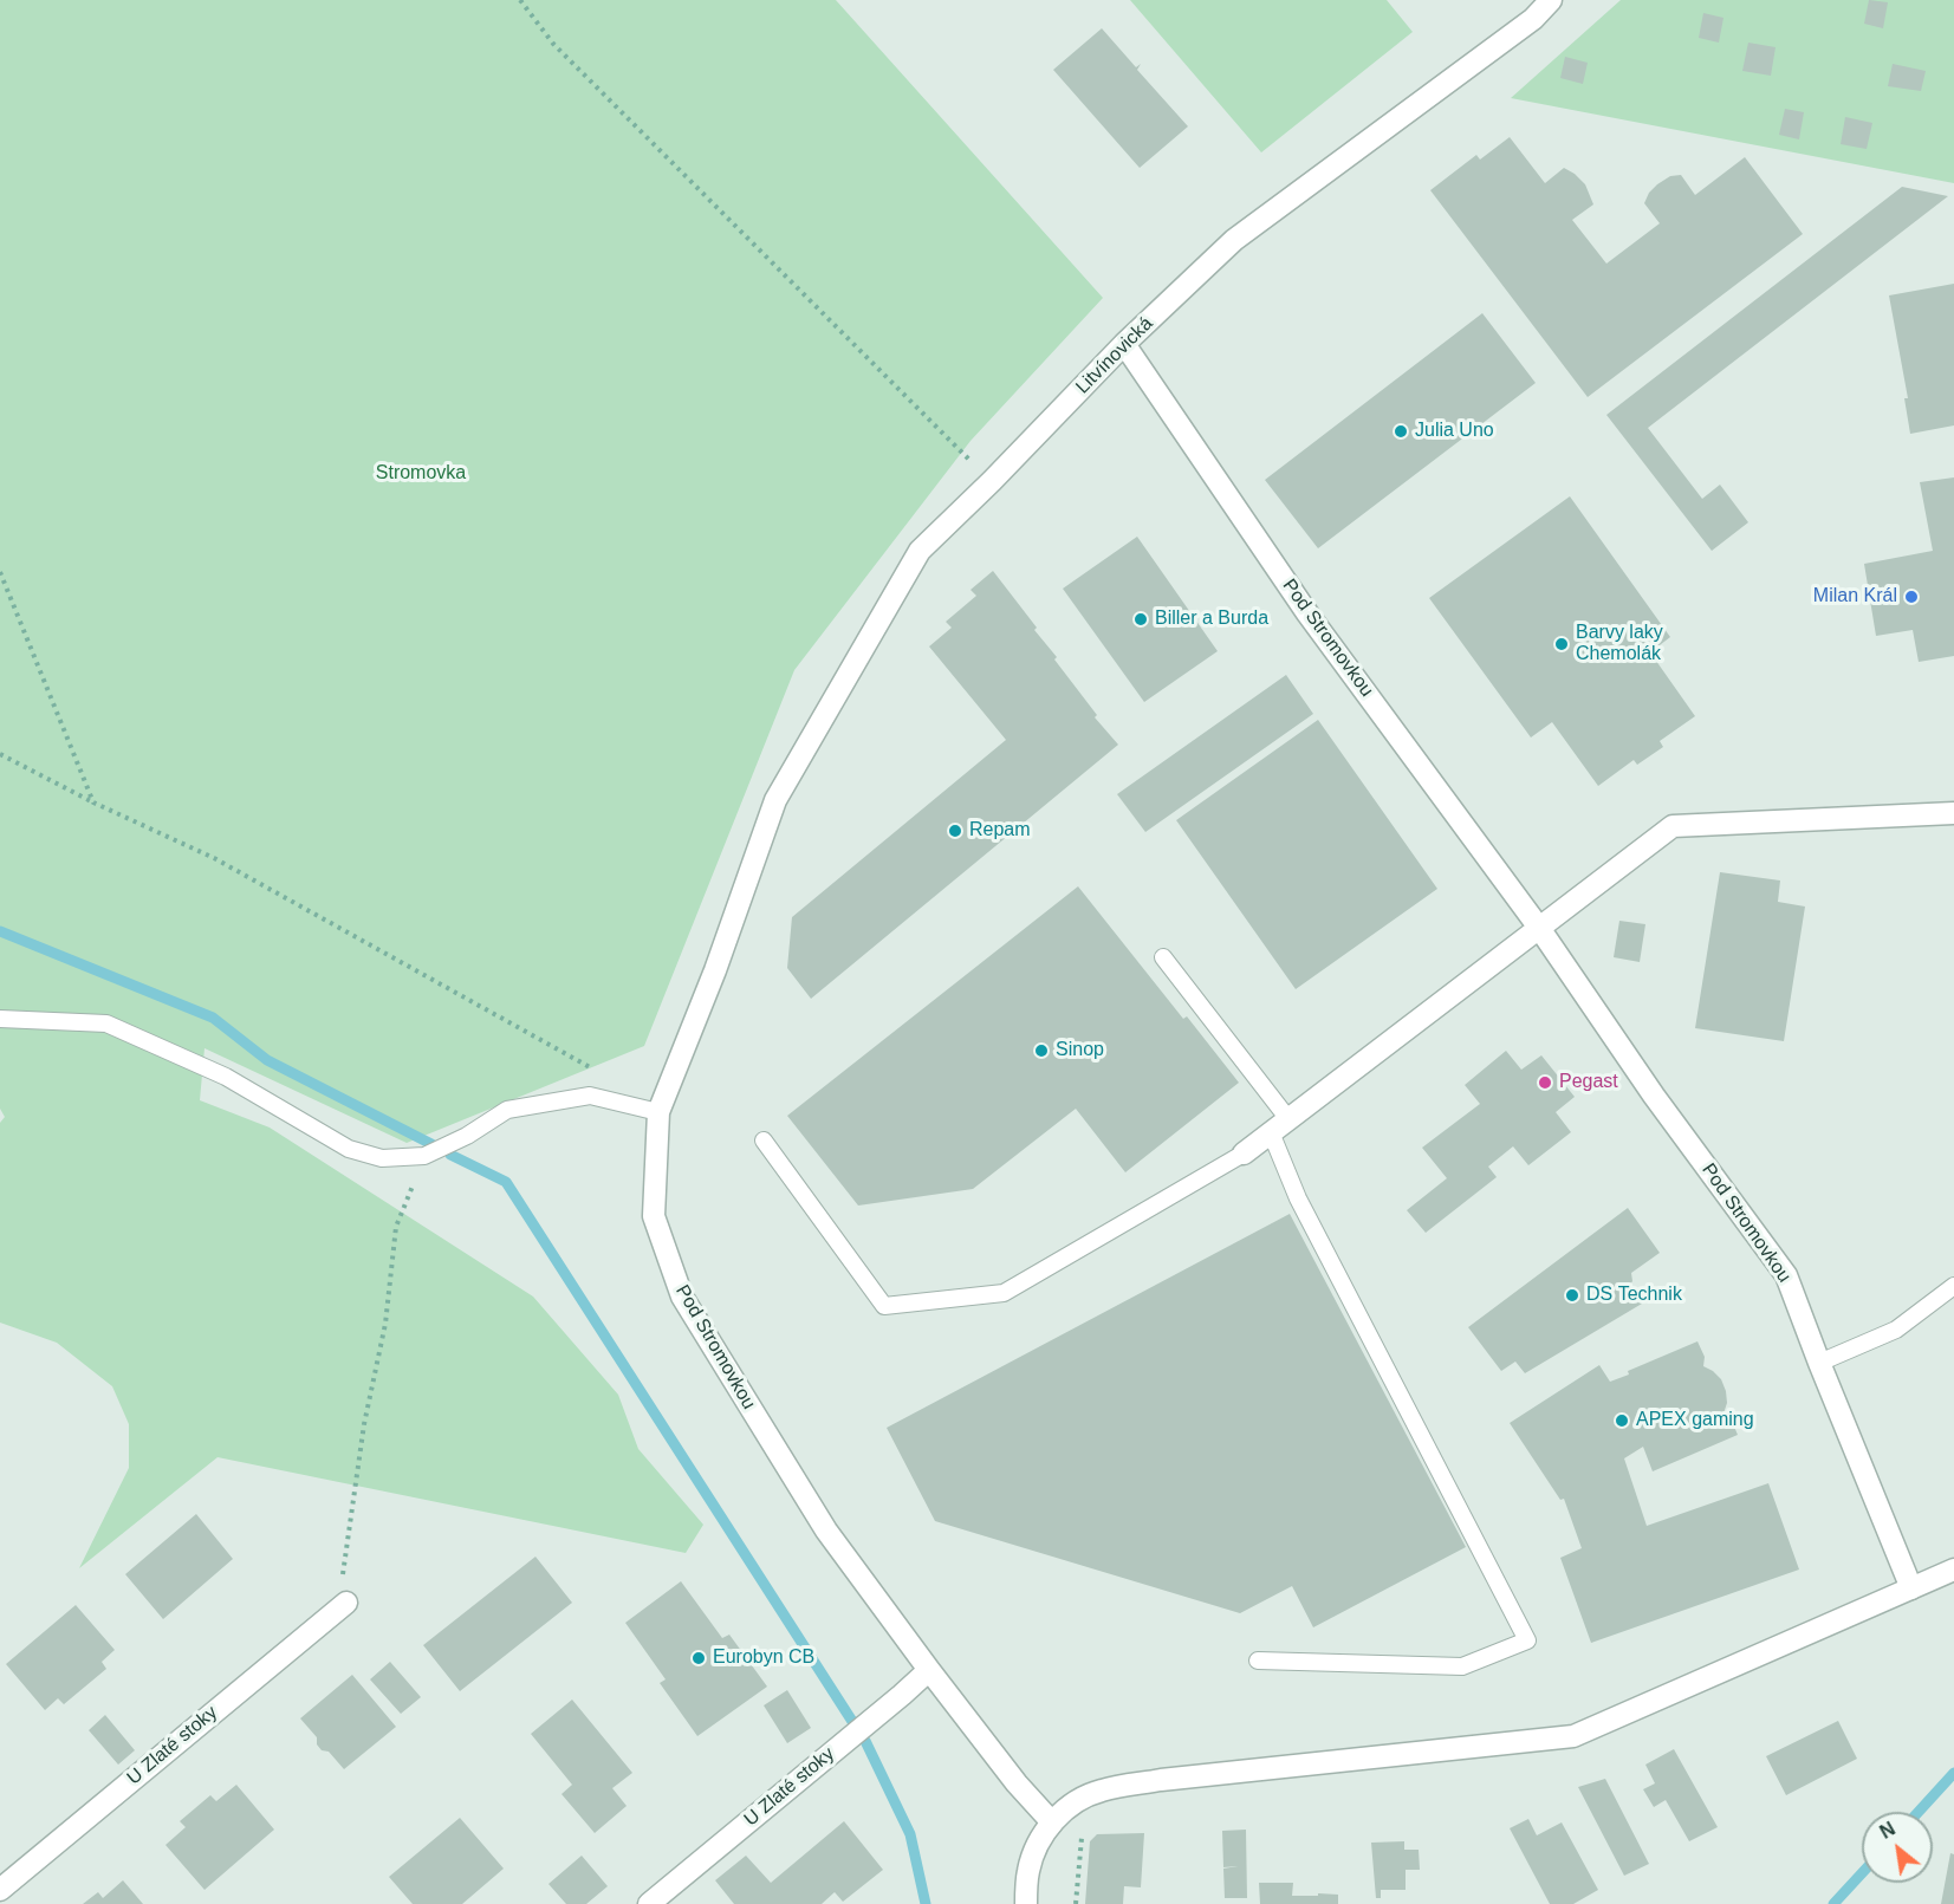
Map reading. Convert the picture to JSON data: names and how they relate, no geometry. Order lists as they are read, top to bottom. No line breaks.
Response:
{"streets":{"street":["Litvínovická","Pod Stromovkou","U Zlaté stoky"]},"crossings":[["Litvínovická","Pod Stromovkou"],["Pod Stromovkou","U Zlaté stoky"]],"parks":["Stromovka"],"places":["Julia Uno","Milan Král","Biller a Burda","Barvy laky Chemolák","Repam","Sinop","Pegast","DS Technik","APEX gaming","Eurobyn CB"],"north":"top left"}
